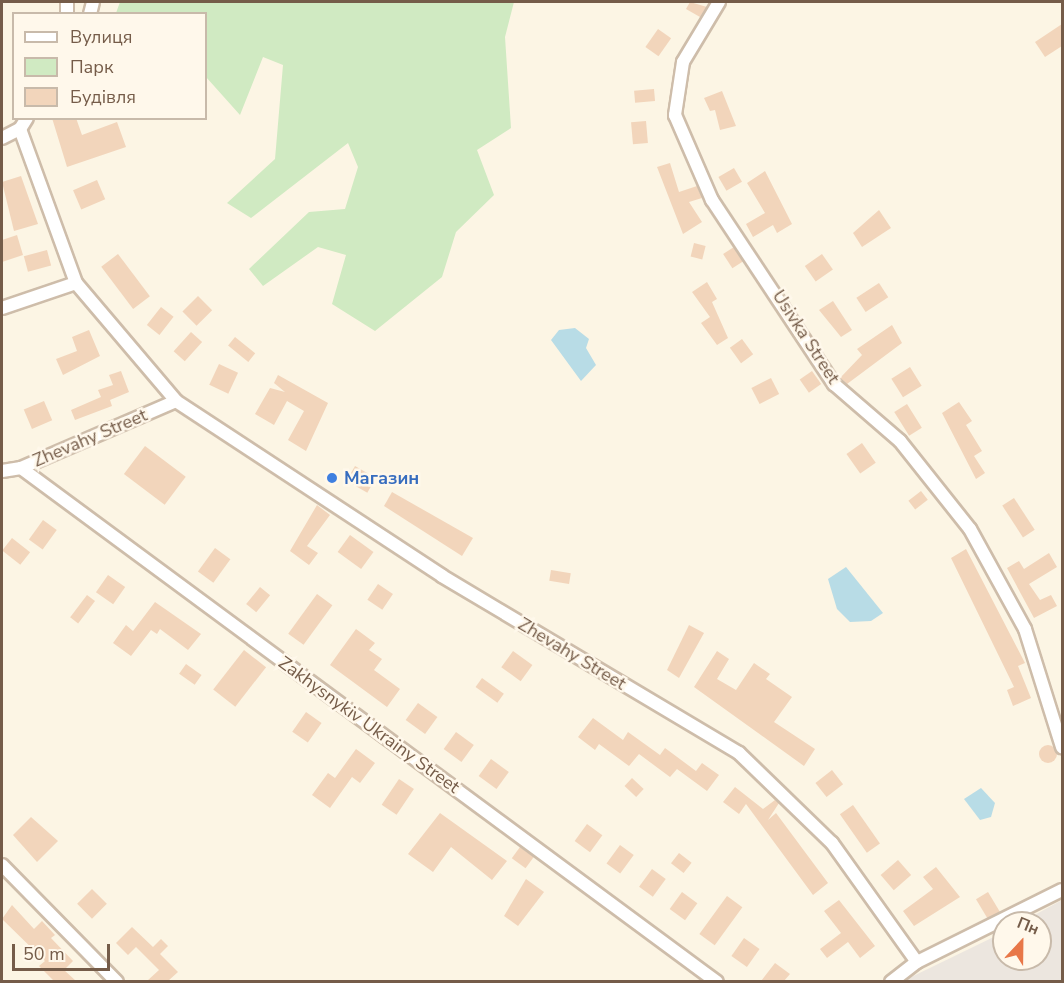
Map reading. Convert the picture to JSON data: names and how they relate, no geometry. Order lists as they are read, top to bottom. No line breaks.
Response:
{"streets":{"street":["Usivka Street","Zhevahy Street","Zakhysnykiv Ukrainy Street"]},"crossings":[["Zhevahy Street","Zakhysnykiv Ukrainy Street"]],"places":["Магазин"],"legend":["Вулиця","Парк","Будівля"],"scale_bar":"50 m","north":"top"}
